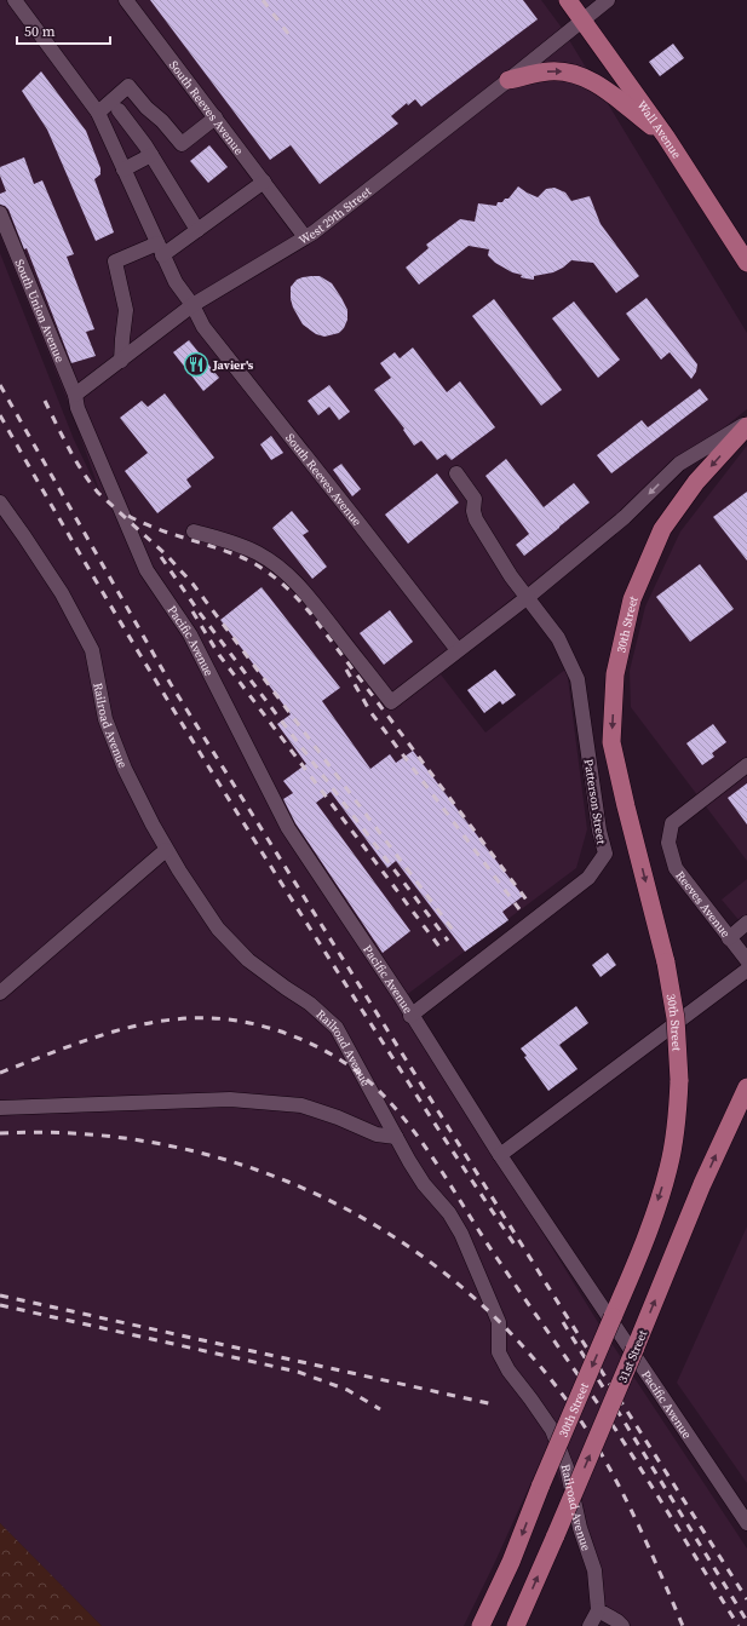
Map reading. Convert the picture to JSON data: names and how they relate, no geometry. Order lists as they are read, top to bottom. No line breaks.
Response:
{"streets":{"main road":["Wall Avenue","30th Street","31st Street"],"street":["South Reeves Avenue","West 29th Street","South Union Avenue","Pacific Avenue","Railroad Avenue","Patterson Street","Reeves Avenue"]},"crossings":[["South Reeves Avenue","West 29th Street"],["Wall Avenue","West 29th Street"],["West 29th Street","South Union Avenue"],["West 29th Street","Pacific Avenue"],["South Union Avenue","Pacific Avenue"],["Pacific Avenue","Patterson Street"]],"one_way":["30th Street","31st Street"],"places":{"restaurant":["Javier's"]},"scale_bar":"50 m"}
